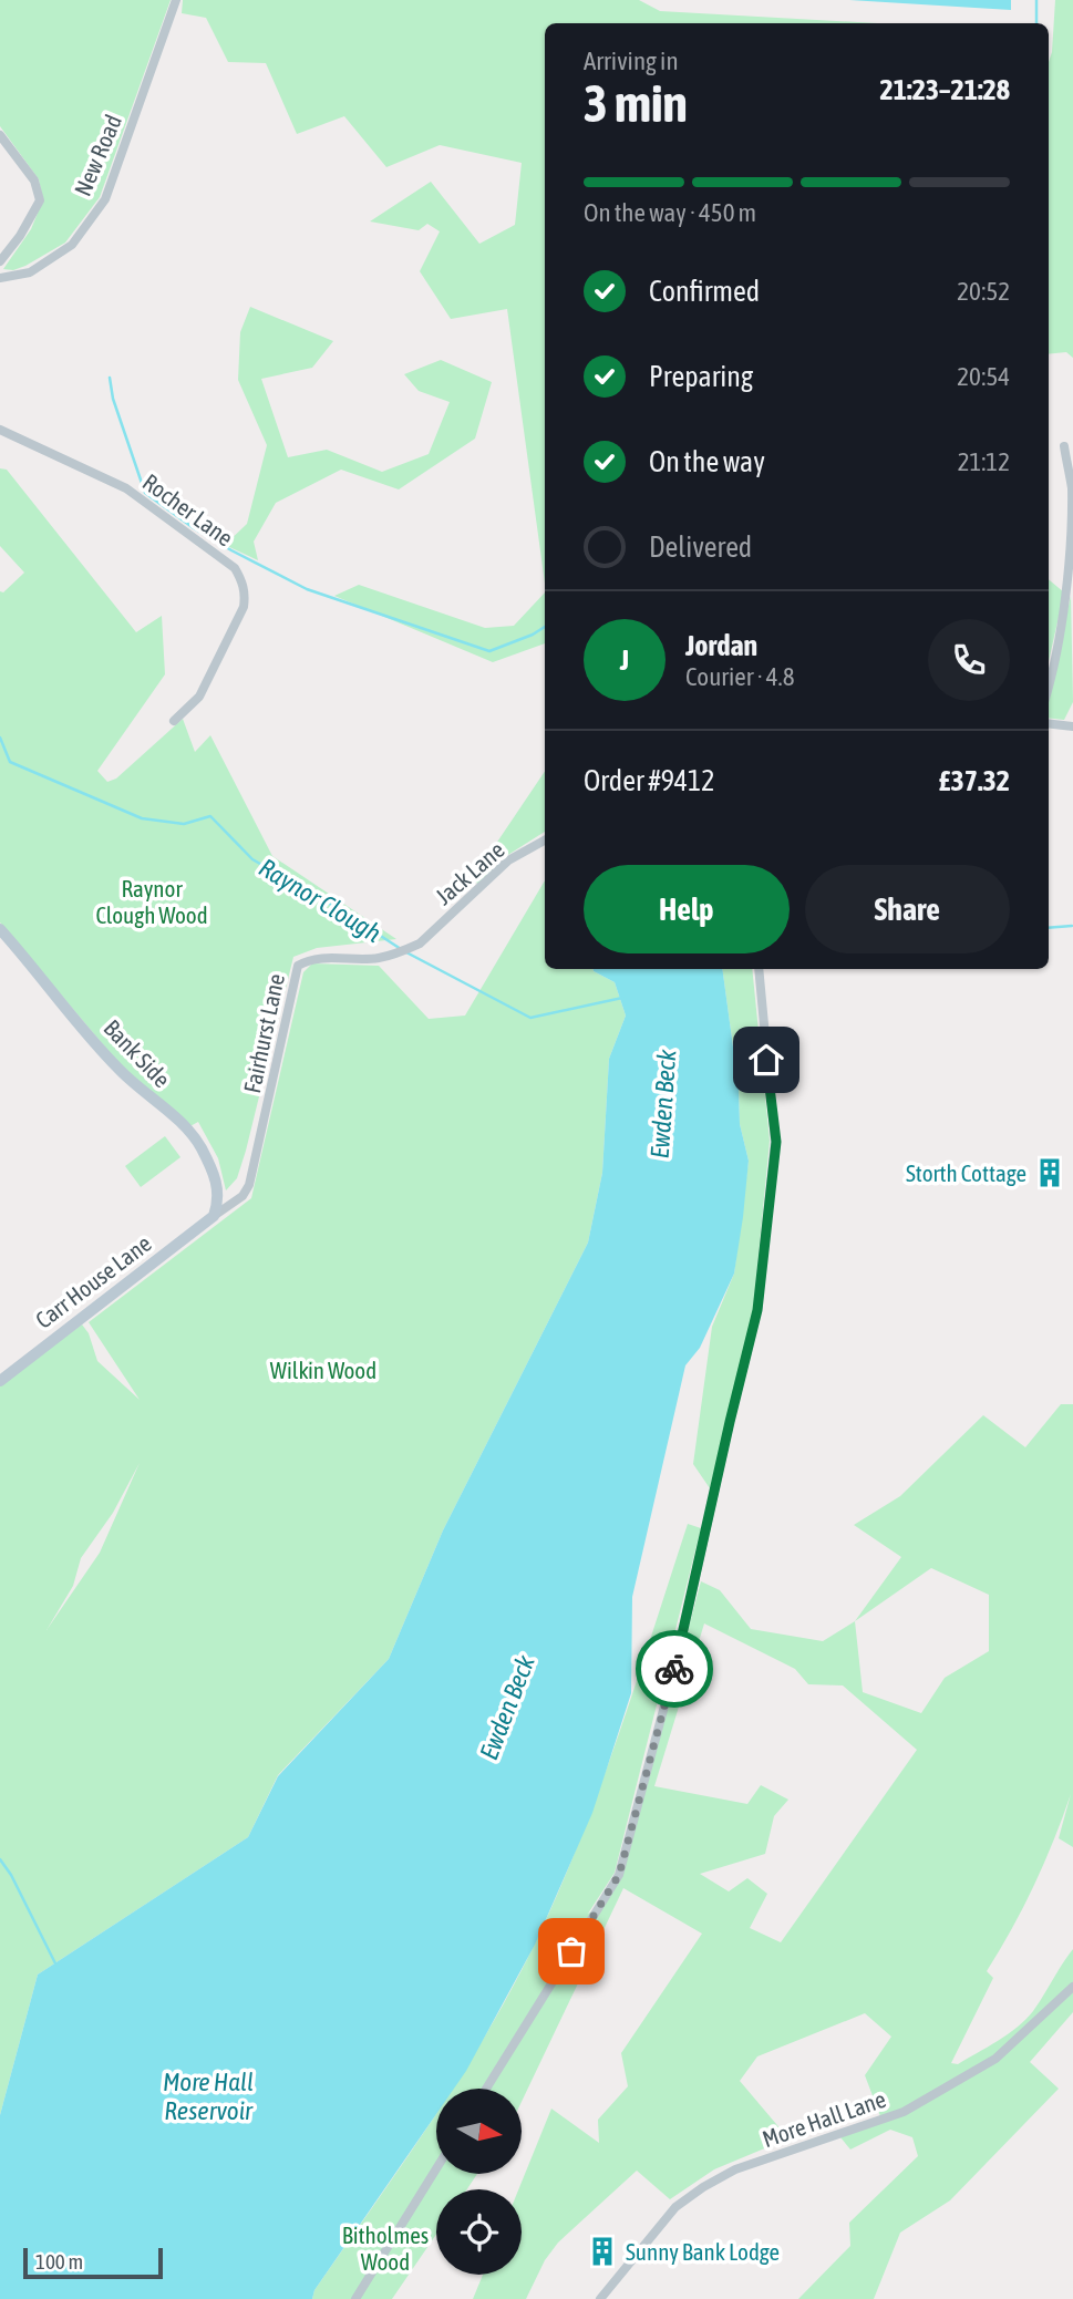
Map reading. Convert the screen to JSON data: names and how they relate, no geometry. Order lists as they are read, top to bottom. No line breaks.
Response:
{"streets":{"street":["New Road","Rocher Lane","Jack Lane","Fairhurst Lane","Bank Side","Carr House Lane","More Hall Lane"]},"crossings":[["Jack Lane","Fairhurst Lane"],["Fairhurst Lane","Bank Side"],["Fairhurst Lane","Carr House Lane"],["Bank Side","Carr House Lane"]],"water":["Raynor Clough","Ewden Beck","More Hall Reservoir"],"parks":["Raynor Clough Wood","Wilkin Wood","Bitholmes Wood"],"places":{"building":["Storth Cottage","Sunny Bank Lodge"]},"scale_bar":"100 m","north":"right","page":{"heading":["3 min","Arriving in","21:23–21:28"],"panel":["Jordan","Courier · 4.8","Order #9412","£37.32"],"bar":"On the way · 450 m","list":[["Confirmed","20:52"],["Preparing","20:54"],["On the way","21:12"],"Delivered"],"round":"J","buttons":["Help","Share"],"scale":"100 m"}}
